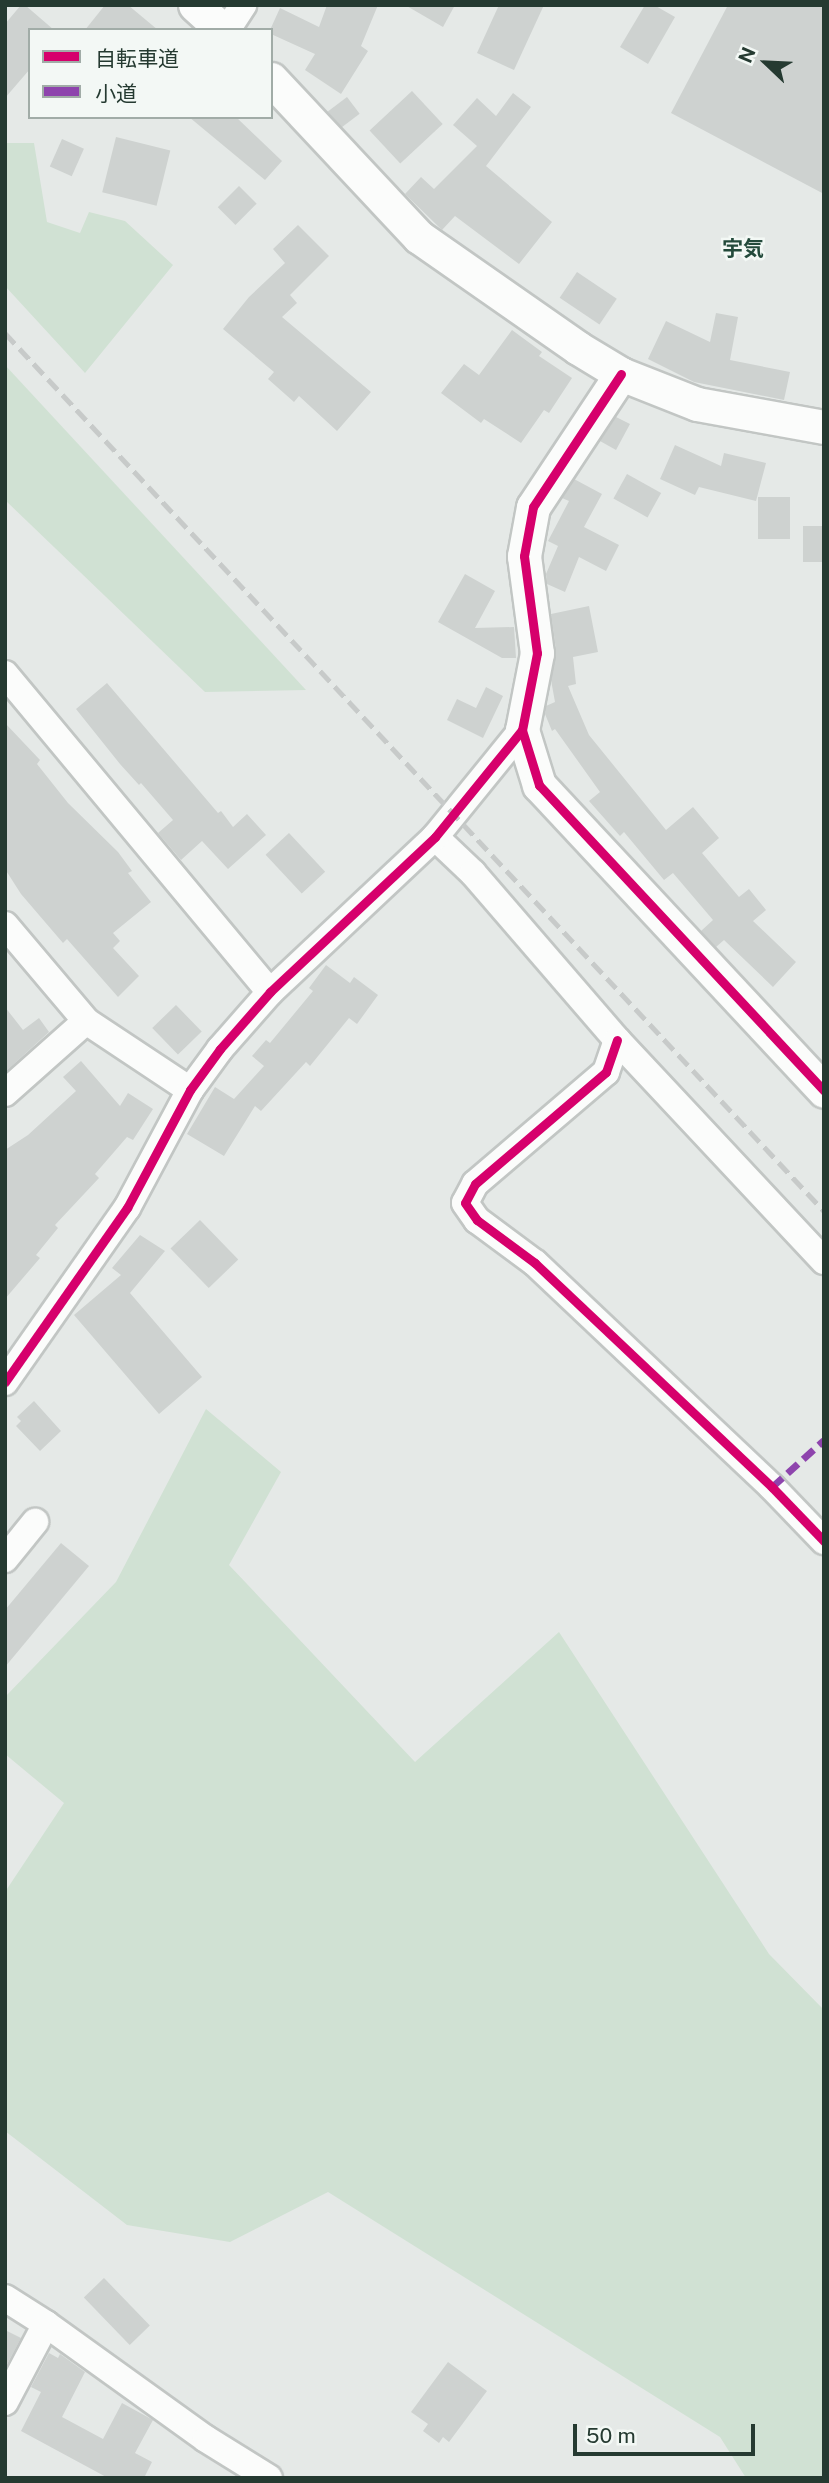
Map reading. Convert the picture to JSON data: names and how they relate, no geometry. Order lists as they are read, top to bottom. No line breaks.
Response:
{"districts":["宇気"],"legend":["自転車道","小道"],"scale_bar":"50 m","north":"top left"}
